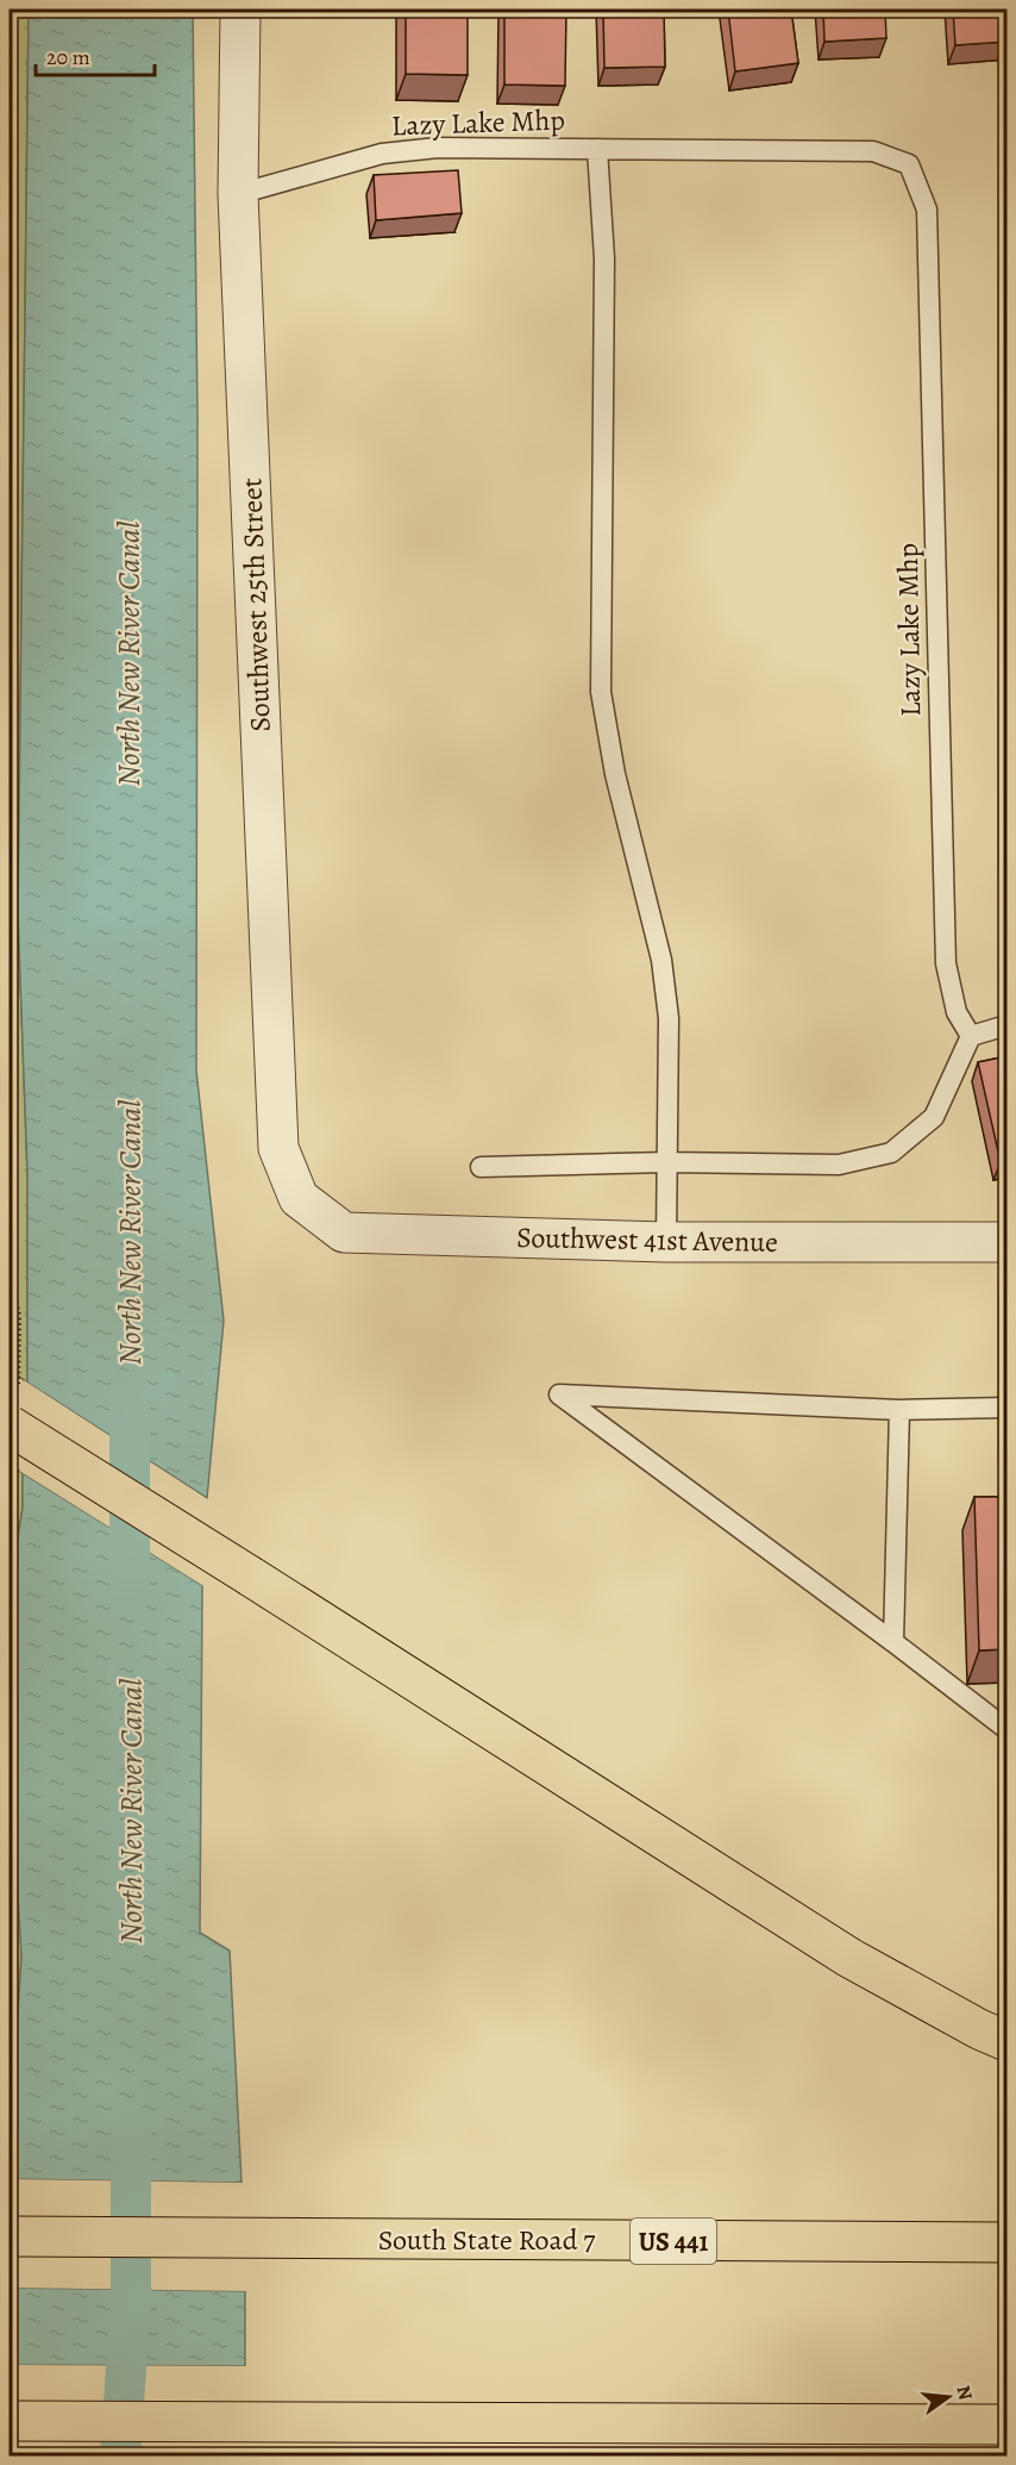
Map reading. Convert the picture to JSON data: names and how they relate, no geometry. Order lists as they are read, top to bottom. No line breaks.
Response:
{"streets":{"main road":["South State Road 7","US 441"],"street":["Southwest 25th Street","Southwest 41st Avenue"],"lane":["Lazy Lake Mhp"]},"crossings":[["Lazy Lake Mhp","Southwest 25th Street"],["Lazy Lake Mhp","Southwest 41st Avenue"],["Southwest 25th Street","Southwest 41st Avenue"]],"water":["North New River Canal"],"scale_bar":"20 m","north":"right"}
